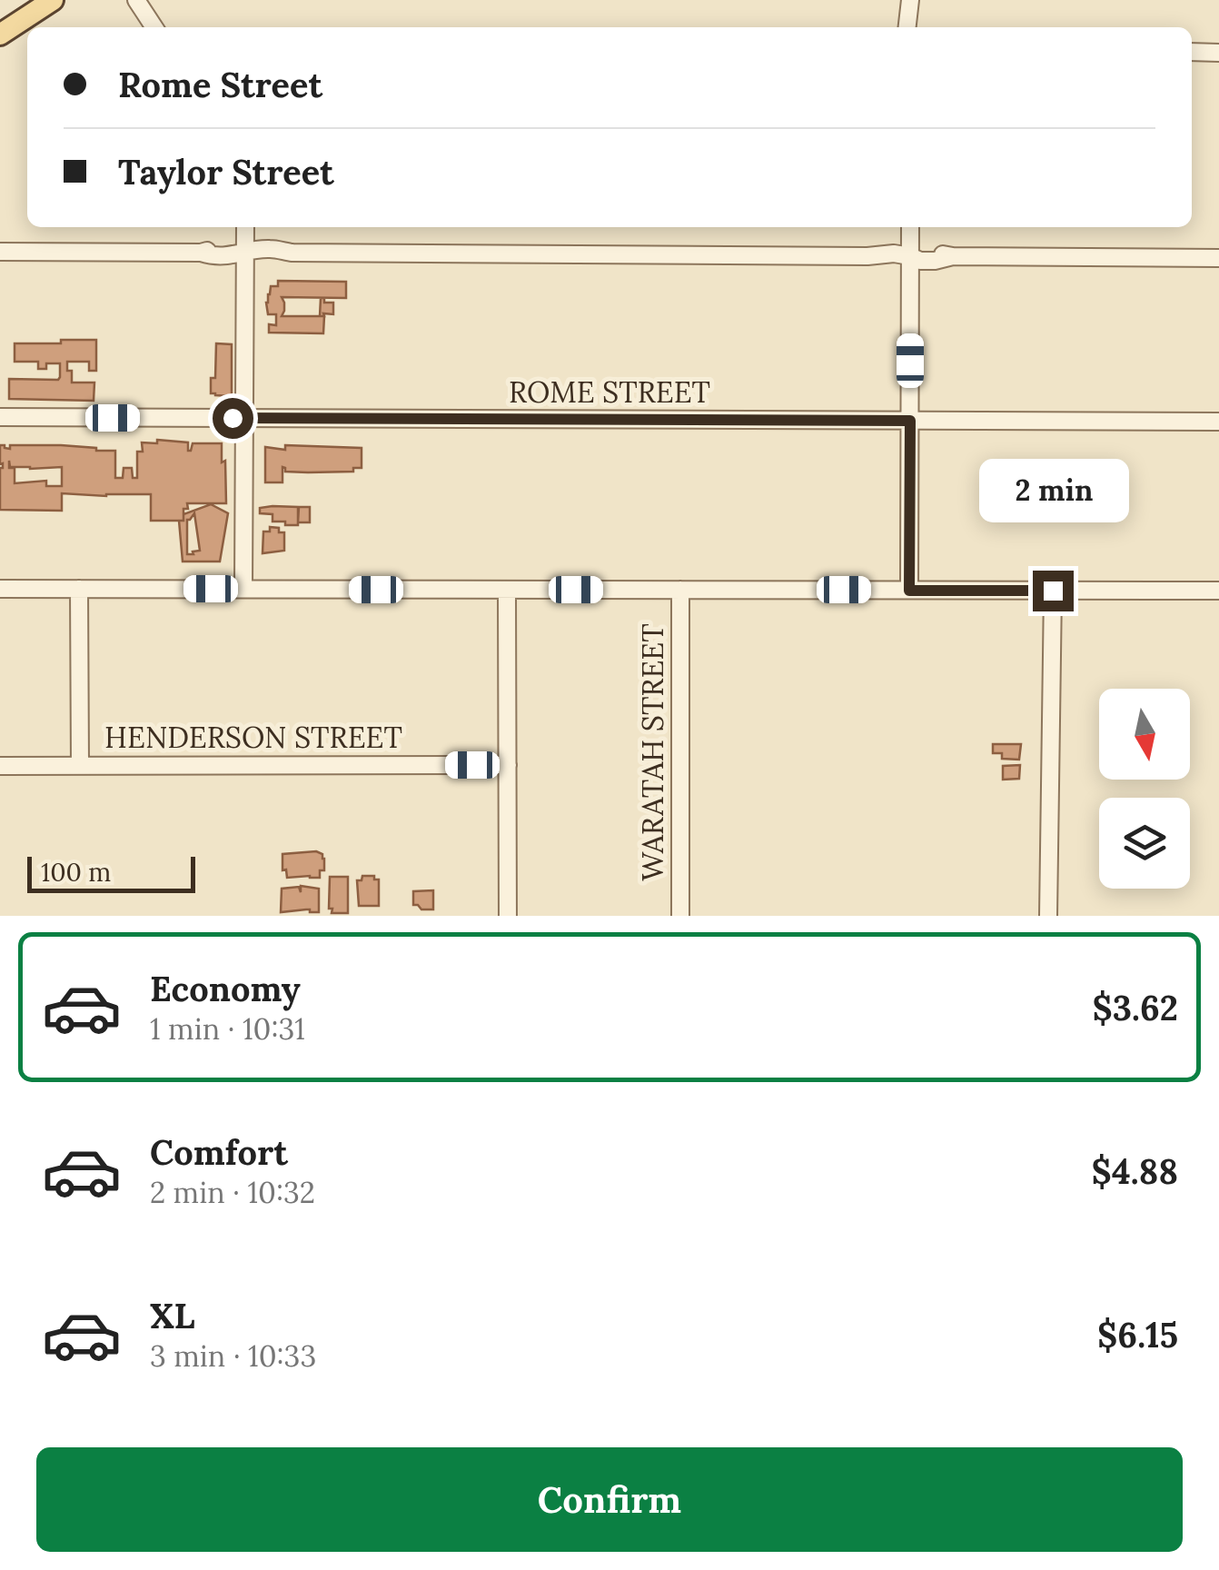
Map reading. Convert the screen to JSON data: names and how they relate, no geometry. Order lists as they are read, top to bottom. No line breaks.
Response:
{"streets":{"street":["ROME STREET","HENDERSON STREET","WARATAH STREET"]},"scale_bar":"100 m","north":"bottom","page":{"banner":["Rome Street","Taylor Street"],"bubble":"2 min","scale":"100 m","list":[{"name":"Economy","note":"1 min · 10:31","value":"$3.62"},{"name":"Comfort","note":"2 min · 10:32","value":"$4.88"},{"name":"XL","note":"3 min · 10:33","value":"$6.15"}],"buttons":"Confirm"}}
